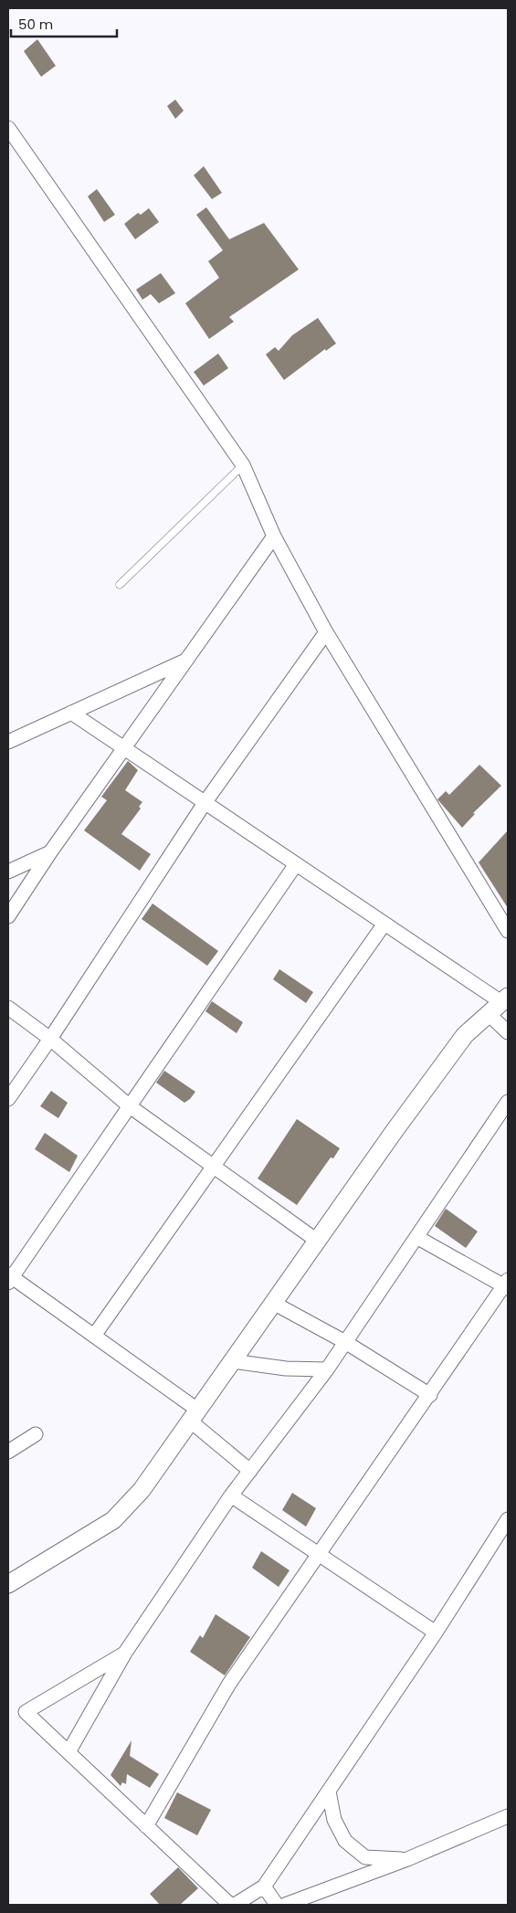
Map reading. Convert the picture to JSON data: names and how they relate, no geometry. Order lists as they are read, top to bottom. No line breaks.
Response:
{"scale_bar":"50 m"}
